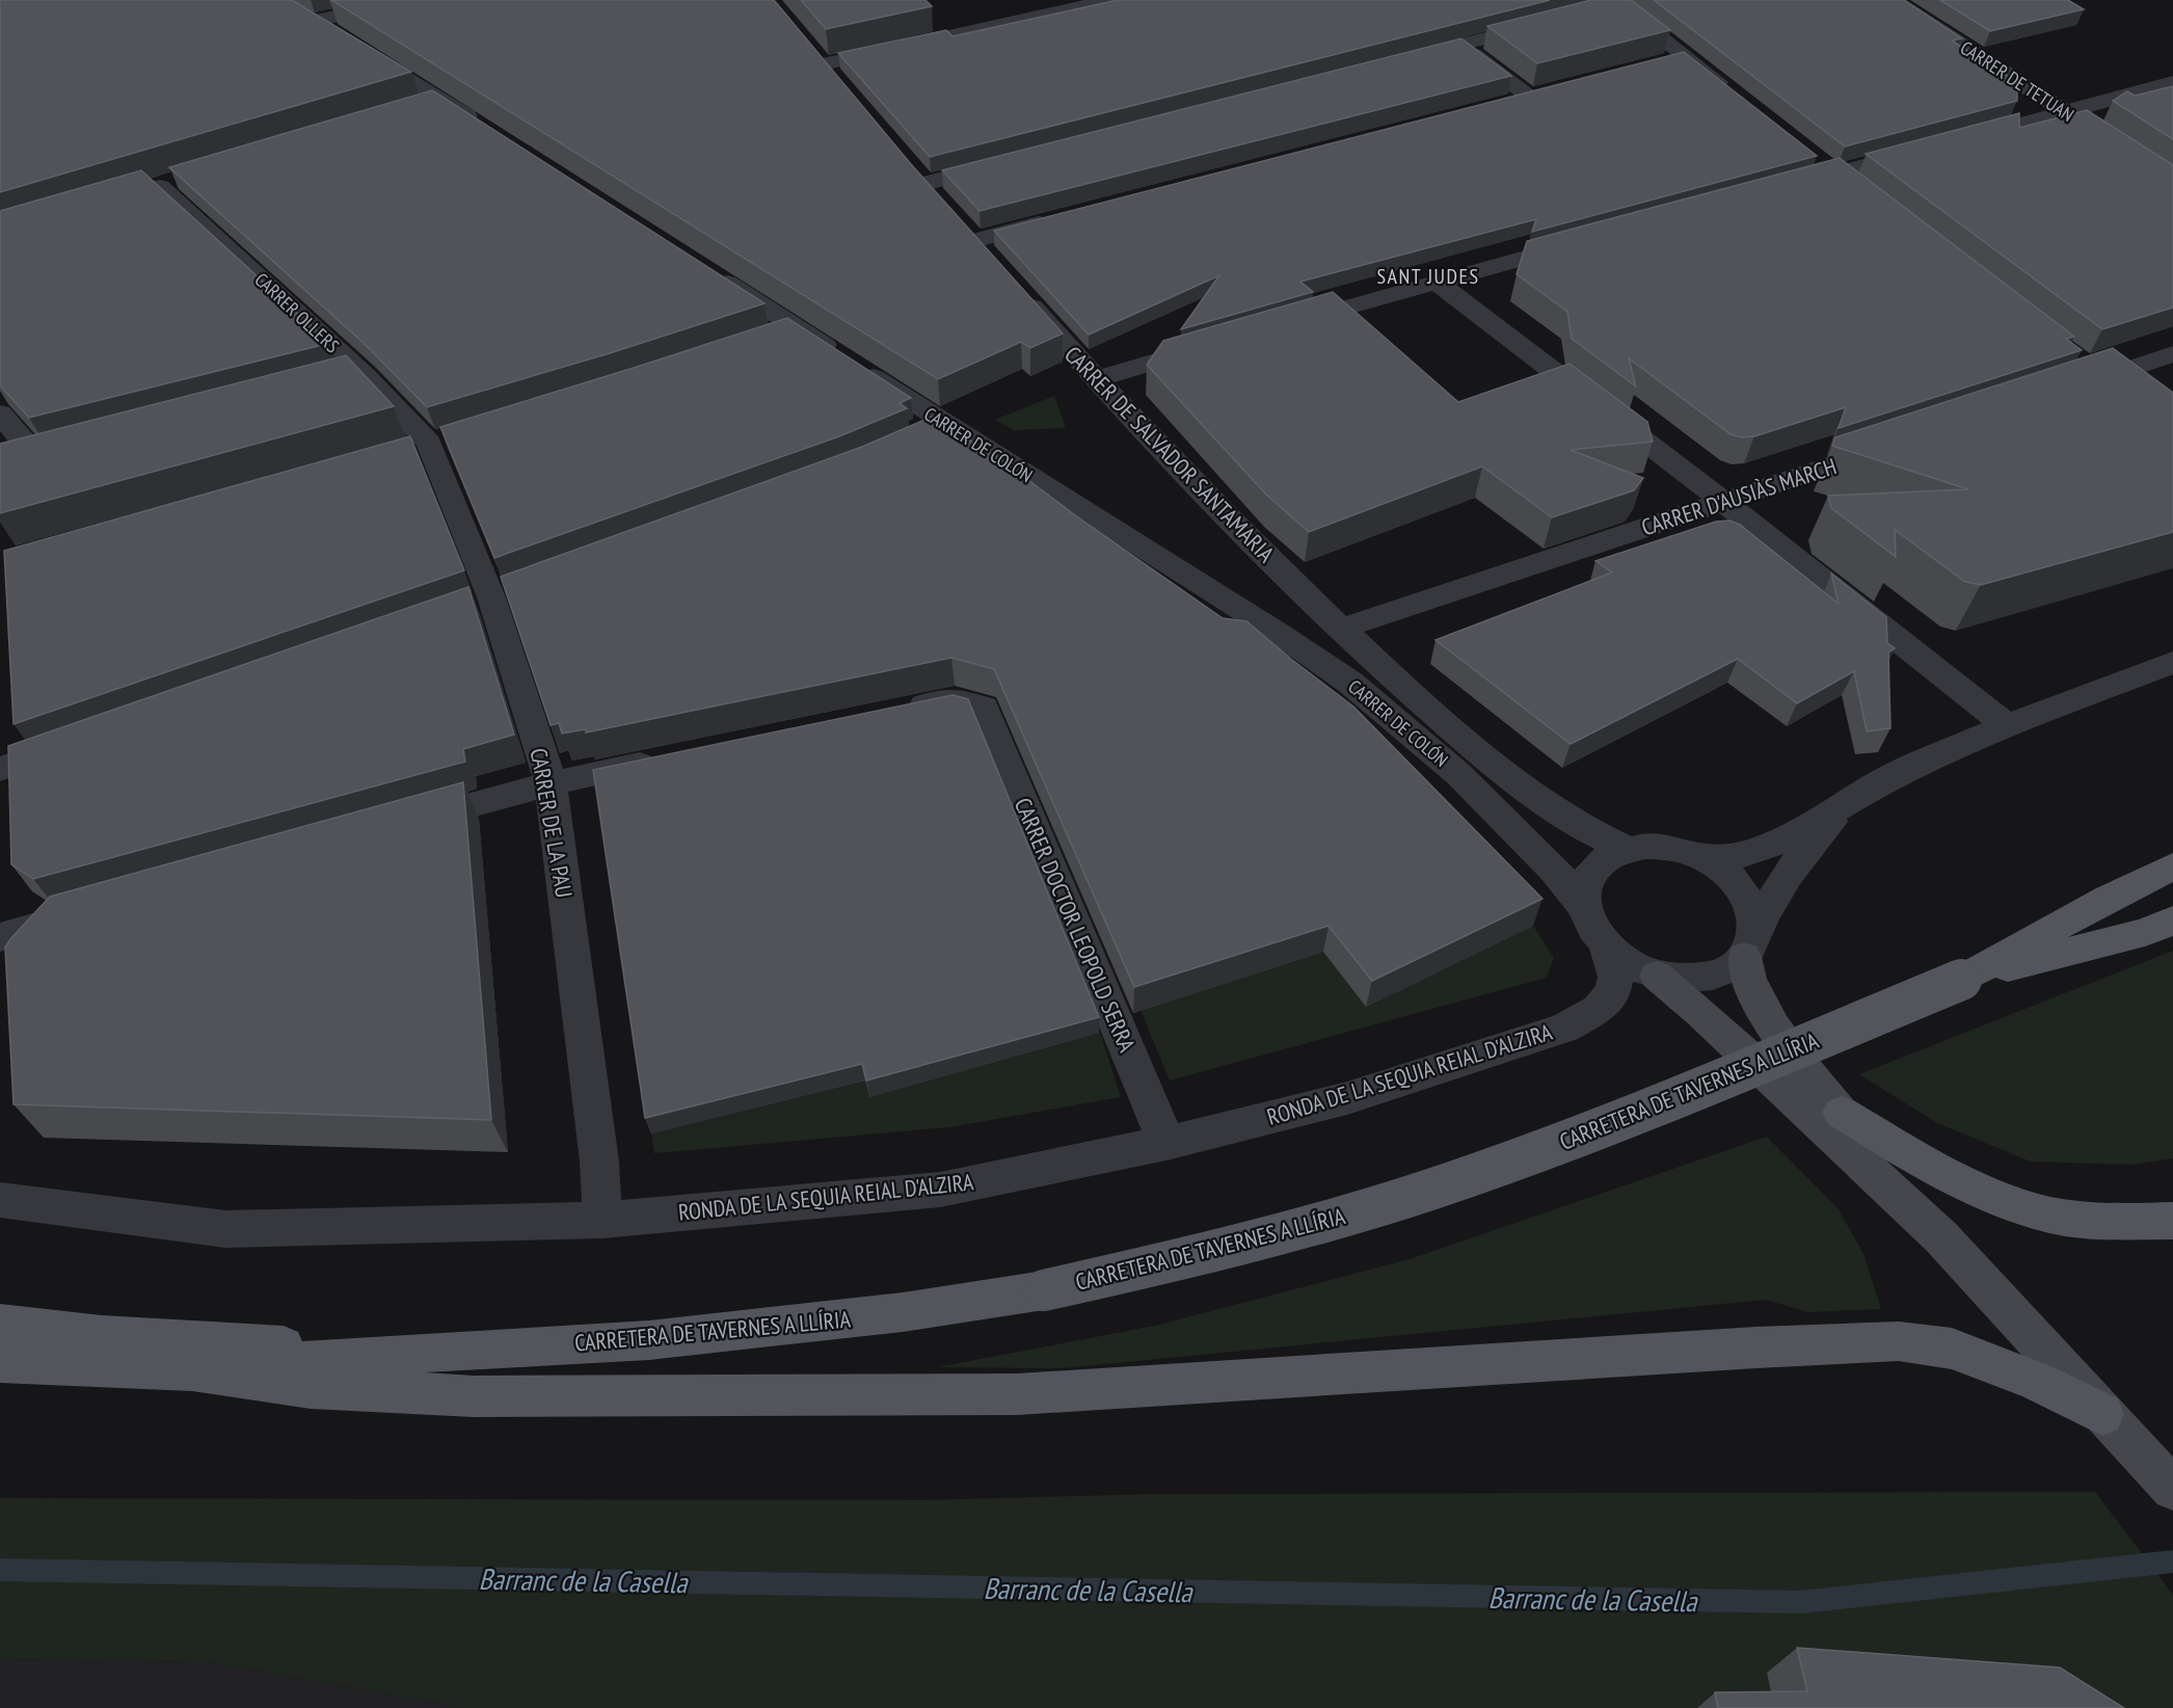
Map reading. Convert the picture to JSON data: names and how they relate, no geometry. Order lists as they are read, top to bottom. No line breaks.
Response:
{"streets":{"main road":["CARRETERA DE TAVERNES A LLÍRIA"],"street":["CARRER DE TETUAN","CARRER OLLERS","CARRER DE COLÓN","CARRER DE SALVADOR SANTAMARIA","CARRER D'AUSIÀS MARCH","CARRER DE LA PAU","CARRER DOCTOR LEOPOLD SERRA","RONDA DE LA SEQUIA REIAL D'ALZIRA"]},"crossings":[["CARRER OLLERS","CARRER DE LA PAU"],["CARRER DE COLÓN","CARRER DE SALVADOR SANTAMARIA"],["CARRER DE COLÓN","RONDA DE LA SEQUIA REIAL D'ALZIRA"],["CARRER DE SALVADOR SANTAMARIA","CARRER D'AUSIÀS MARCH"],["CARRER DE SALVADOR SANTAMARIA","RONDA DE LA SEQUIA REIAL D'ALZIRA"],["CARRER DE LA PAU","RONDA DE LA SEQUIA REIAL D'ALZIRA"],["CARRER DOCTOR LEOPOLD SERRA","RONDA DE LA SEQUIA REIAL D'ALZIRA"]],"districts":["SANT JUDES"],"water":["Barranc de la Casella"]}
